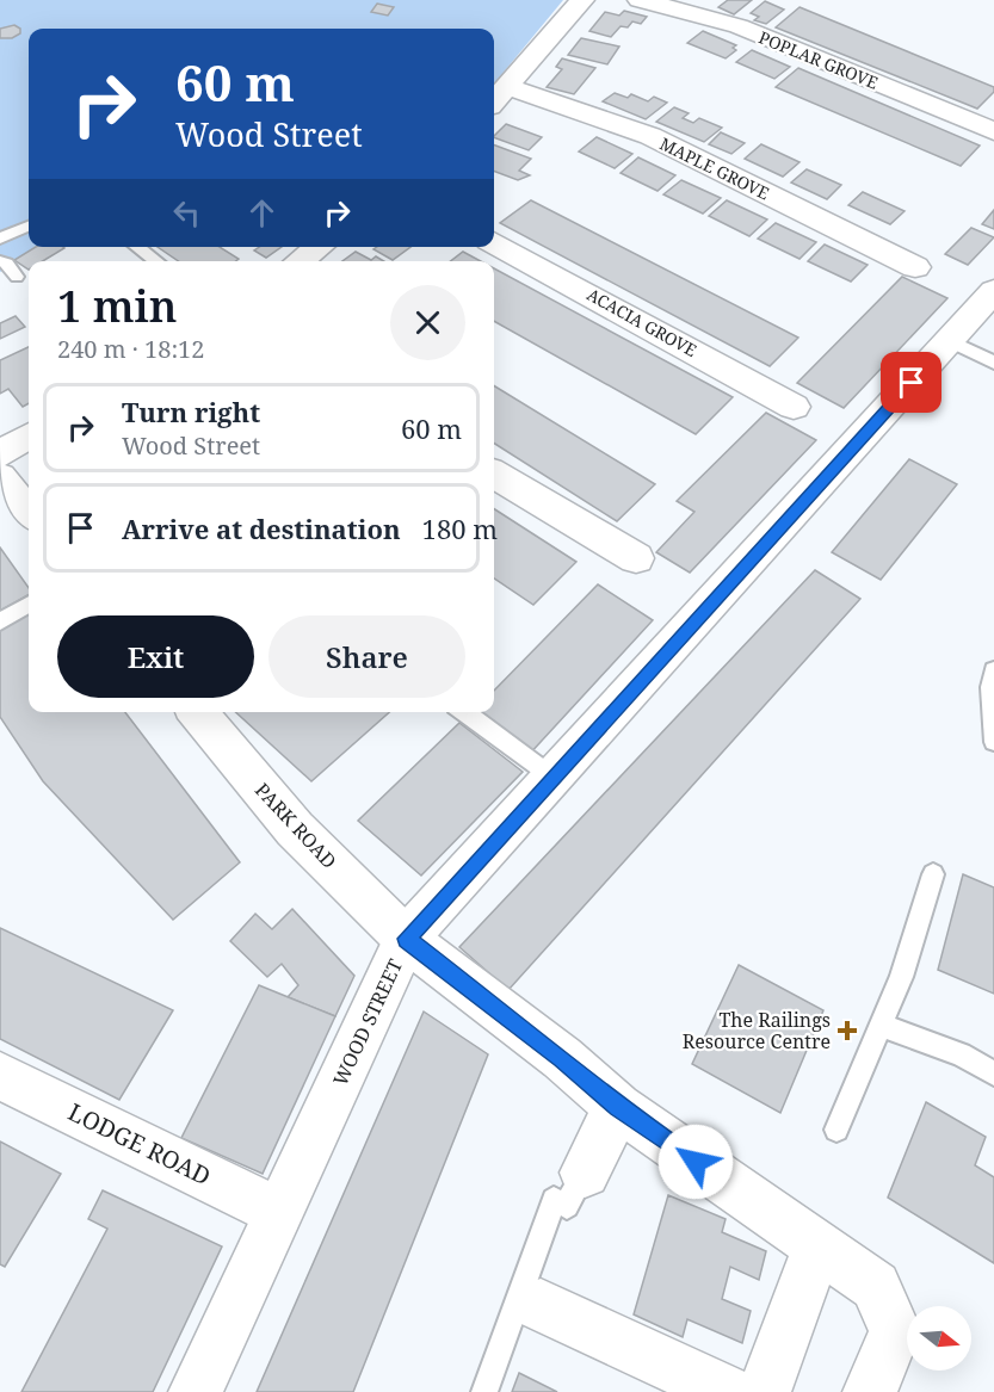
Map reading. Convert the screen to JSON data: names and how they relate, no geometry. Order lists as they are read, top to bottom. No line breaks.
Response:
{"streets":{"street":["POPLAR GROVE","MAPLE GROVE","ACACIA GROVE","PARK ROAD","WOOD STREET","LODGE ROAD"]},"crossings":[["PARK ROAD","WOOD STREET"],["WOOD STREET","LODGE ROAD"]],"places":{"health":["The Railings Resource Centre"]},"north":"right","page":{"turn":["60 m","Wood Street"],"heading":["1 min","240 m · 18:12"],"list":[{"name":"Turn right","note":"Wood Street","value":"60 m"},{"name":"Arrive at destination","value":"180 m"}],"buttons":["Exit","Share"]}}
